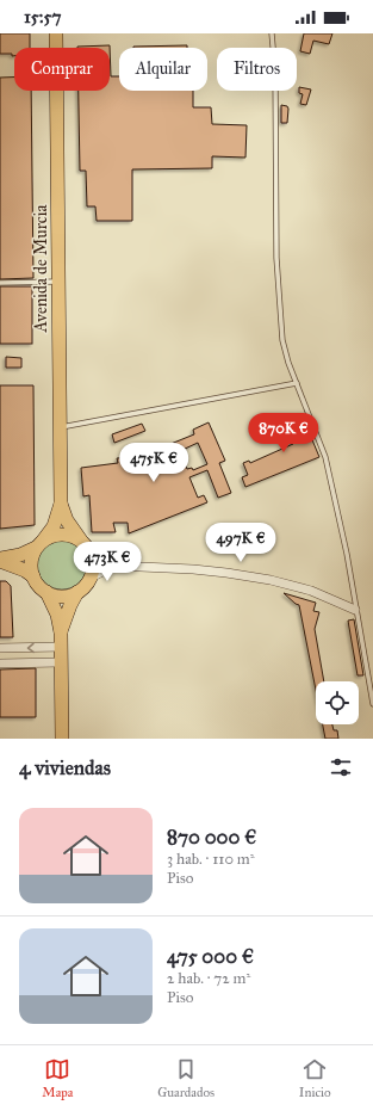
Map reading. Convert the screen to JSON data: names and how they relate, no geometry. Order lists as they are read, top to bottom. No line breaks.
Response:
{"streets":{"main road":["Avenida de Murcia"]},"page":{"status":"15:57","chip":["Comprar","Alquilar","Filtros"],"price":["870K €","475K €","497K €","473K €"],"heading":"4 viviendas","list":[{"name":"870 000 €","note":"3 hab. · 110 m² · Piso"},{"name":"475 000 €","note":"2 hab. · 72 m² · Piso"}],"tabs":["Mapa","Guardados","Inicio"]}}
